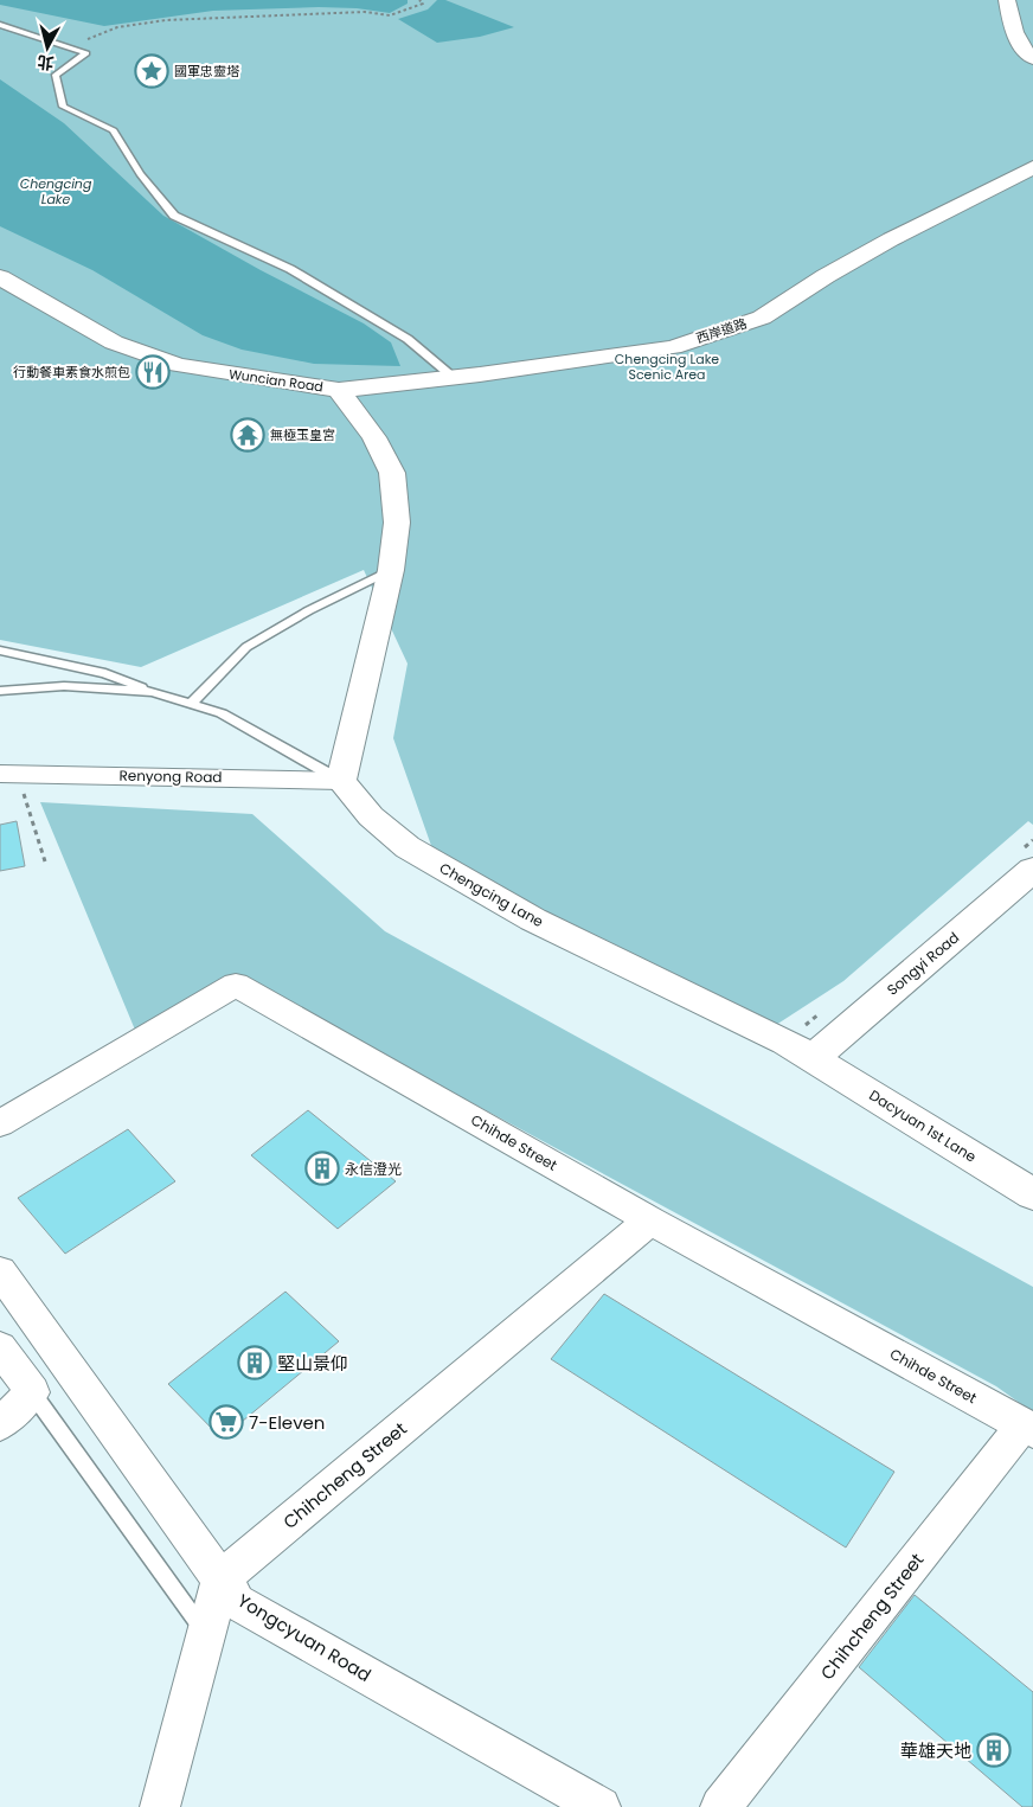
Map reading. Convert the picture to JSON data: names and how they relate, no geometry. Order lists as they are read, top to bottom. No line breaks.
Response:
{"streets":{"street":["西岸道路","Wuncian Road","Renyong Road","Chengcing Lane","Songyi Road","Dacyuan 1st Lane","Chihde Street","Chihcheng Street","Yongcyuan Road"]},"crossings":[["西岸道路","Wuncian Road"],["Wuncian Road","Renyong Road"],["Wuncian Road","Chengcing Lane"],["Renyong Road","Chengcing Lane"],["Chengcing Lane","Songyi Road"],["Chengcing Lane","Dacyuan 1st Lane"],["Songyi Road","Dacyuan 1st Lane"],["Chihde Street","Chihcheng Street"],["Chihcheng Street","Yongcyuan Road"]],"water":["Chengcing Lake"],"parks":["Chengcing Lake Scenic Area"],"places":{"place":["國軍忠靈塔"],"restaurant":["行動餐車素食水煎包"],"temple":["無極玉皇宮"],"building":["永信澄光","堅山景仰","華雄天地"],"supermarket":["7-Eleven"]},"north":"bottom"}
